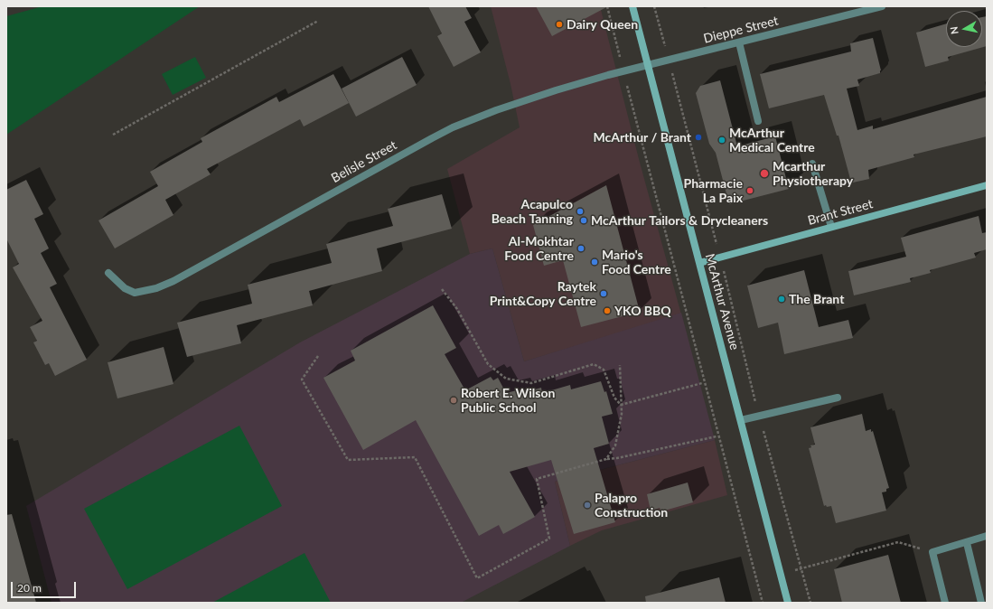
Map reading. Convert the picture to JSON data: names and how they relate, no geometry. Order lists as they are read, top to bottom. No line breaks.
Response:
{"streets":{"main road":["Brant Street","McArthur Avenue"],"street":["Dieppe Street","Belisle Street"]},"crossings":[["Dieppe Street","Belisle Street"],["Dieppe Street","McArthur Avenue"],["Belisle Street","McArthur Avenue"],["Brant Street","McArthur Avenue"]],"places":["Dairy Queen","McArthur / Brant","McArthur Medical Centre","Mcarthur Physiotherapy","Pharmacie La Paix","Acapulco Beach Tanning","McArthur Tailors & Drycleaners","Al-Mokhtar Food Centre","Mario's Food Centre","Raytek Print&Copy Centre","The Brant","YKO BBQ","Robert E. Wilson Public School","Palapro Construction"],"scale_bar":"20 m","north":"left"}
